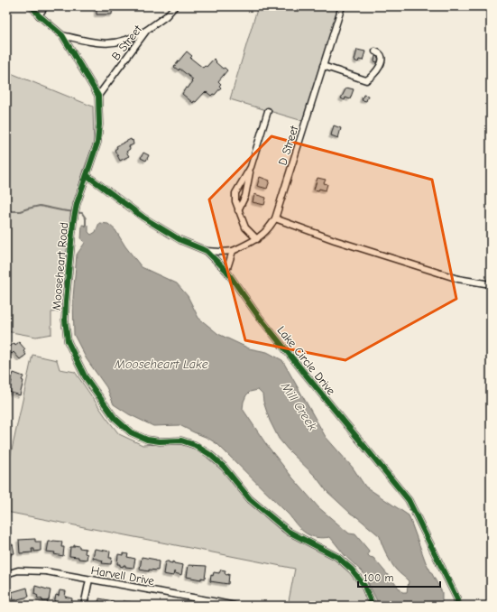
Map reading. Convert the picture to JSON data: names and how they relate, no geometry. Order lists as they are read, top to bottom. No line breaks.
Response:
{"streets":{"street":["B Street","D Street","Mooseheart Road","Lake Circle Drive","Harvell Drive"]},"crossings":[["B Street","Mooseheart Road"],["Mooseheart Road","Lake Circle Drive"]],"water":["Mooseheart Lake","Mill Creek"],"scale_bar":"100 m"}
